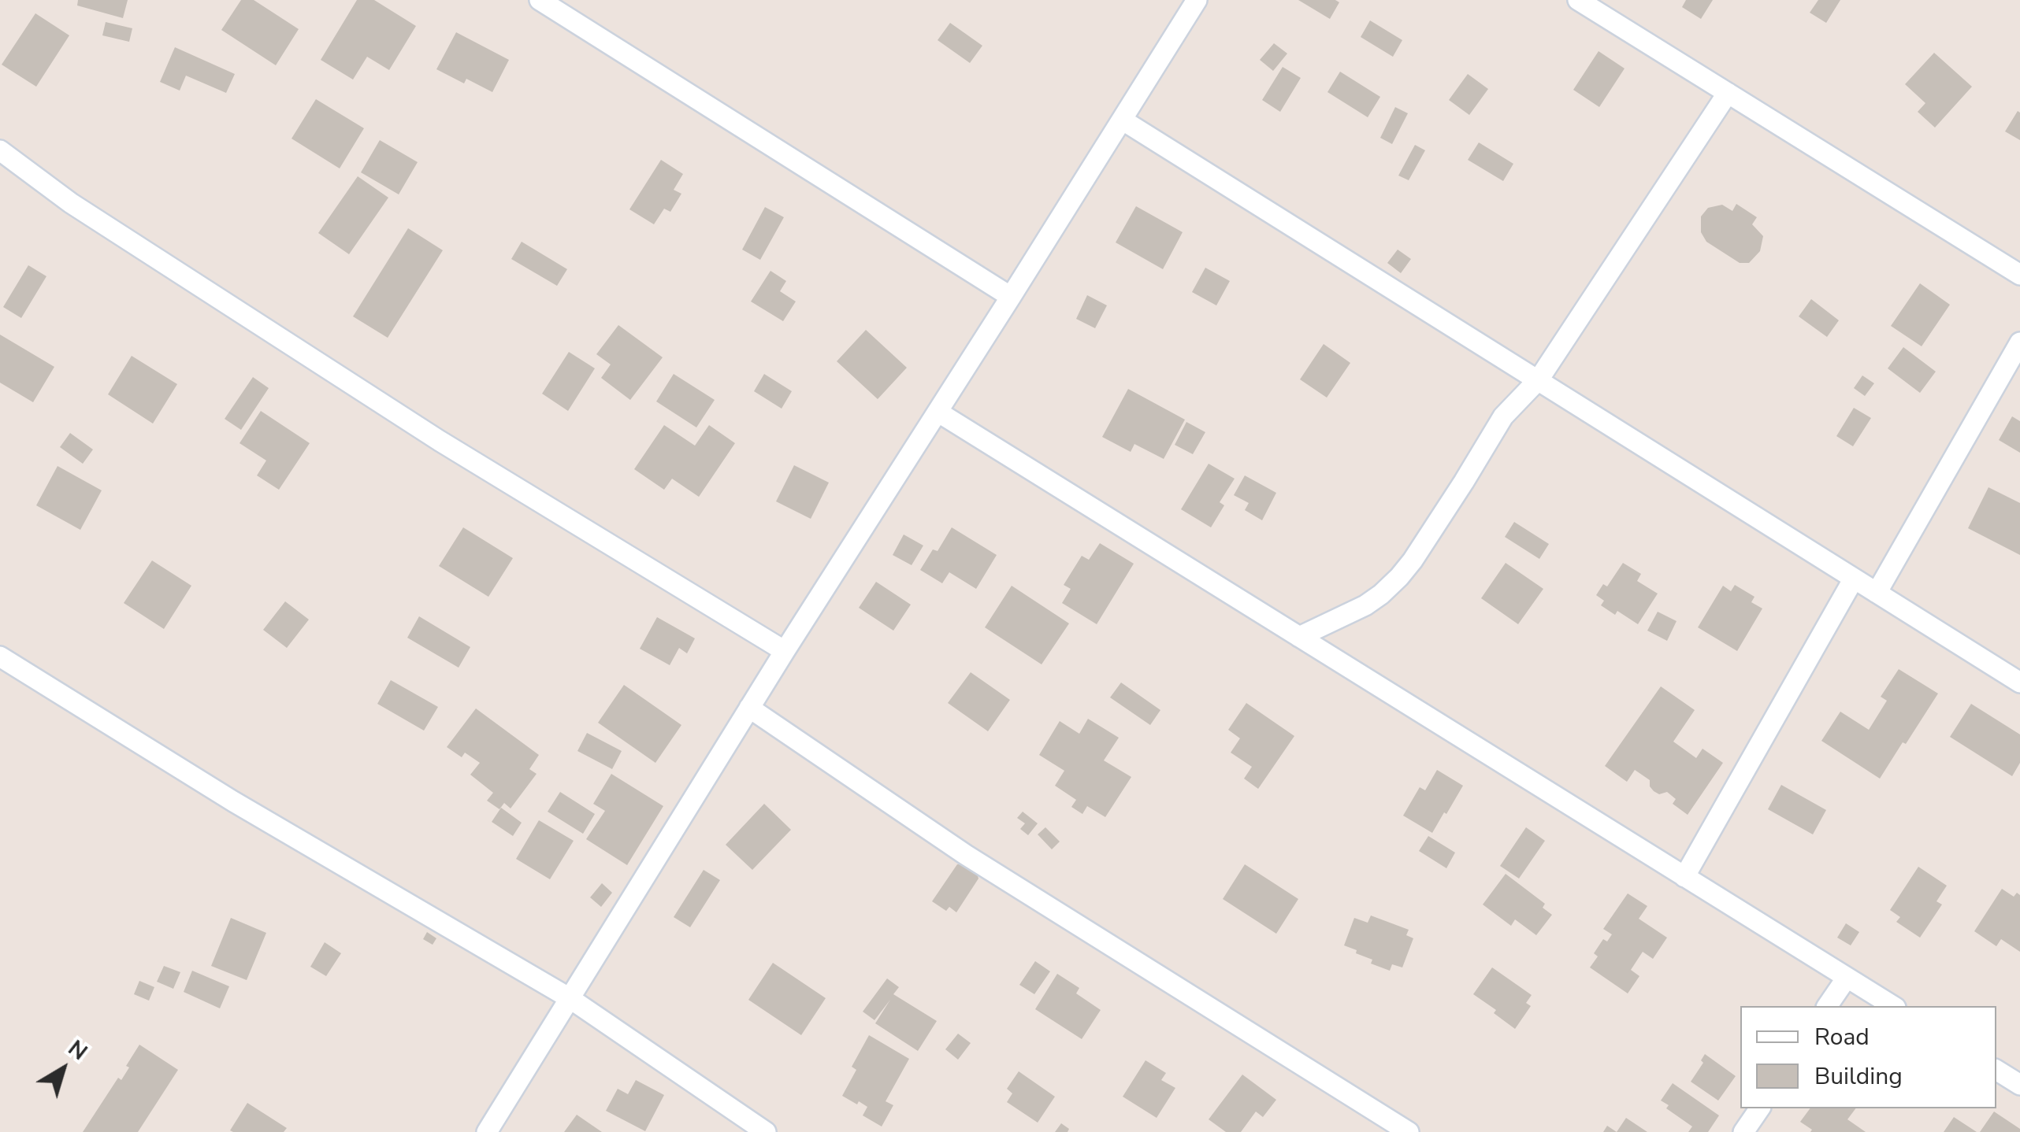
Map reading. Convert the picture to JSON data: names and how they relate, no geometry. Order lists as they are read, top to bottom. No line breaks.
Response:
{"legend":["Road","Building"],"north":"top right"}
